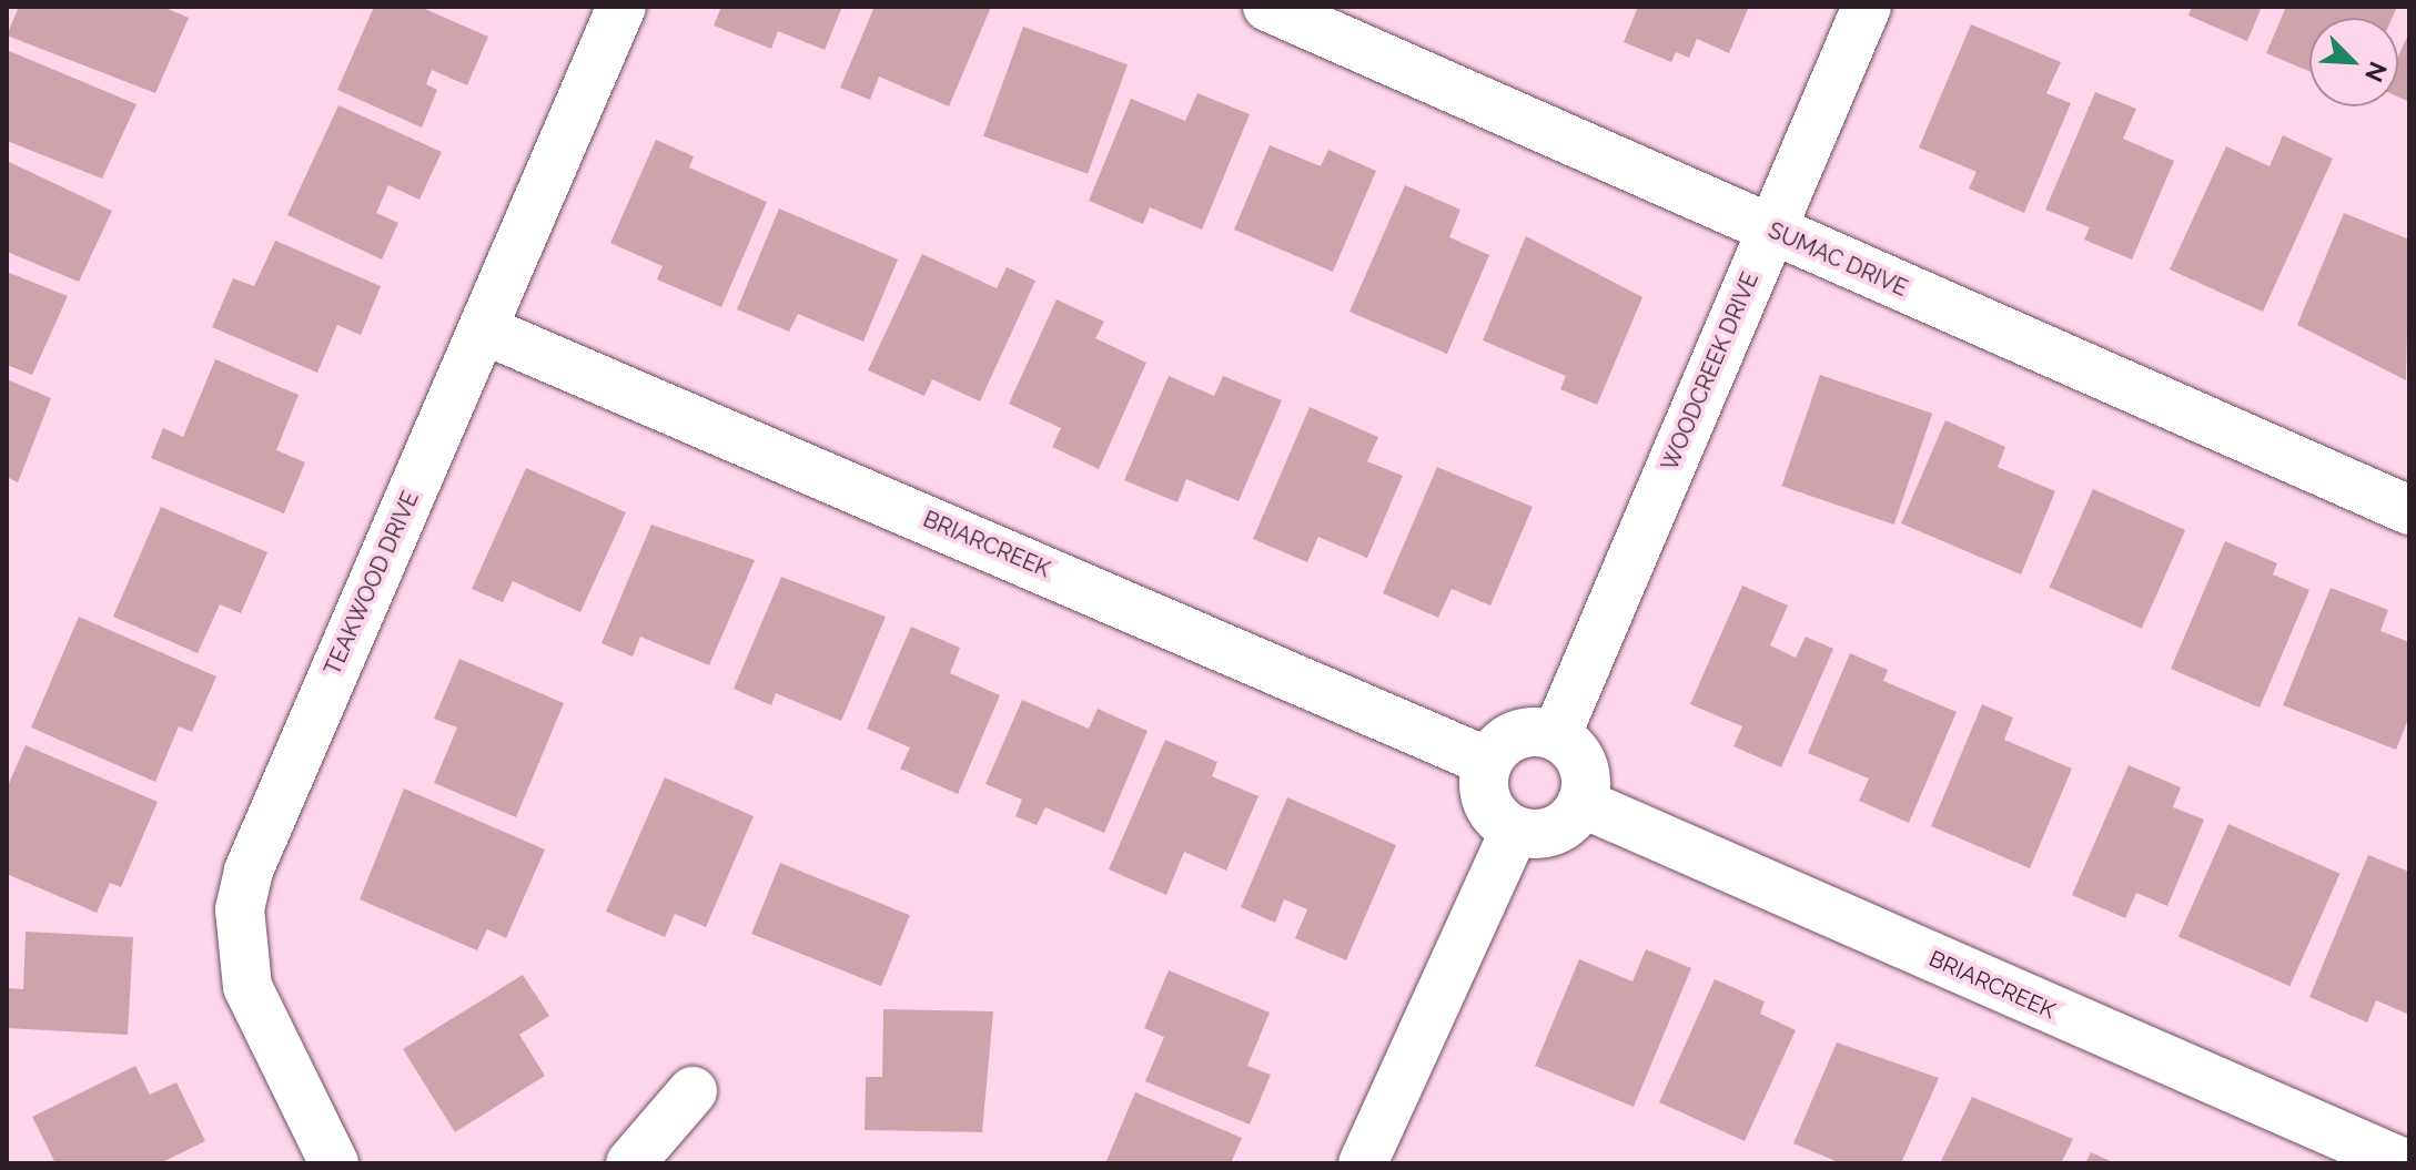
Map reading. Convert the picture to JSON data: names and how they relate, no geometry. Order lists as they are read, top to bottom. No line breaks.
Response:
{"streets":{"street":["SUMAC DRIVE","WOODCREEK DRIVE","BRIARCREEK","TEAKWOOD DRIVE"]},"crossings":[["SUMAC DRIVE","WOODCREEK DRIVE"],["WOODCREEK DRIVE","BRIARCREEK"],["BRIARCREEK","TEAKWOOD DRIVE"]],"north":"bottom right"}
